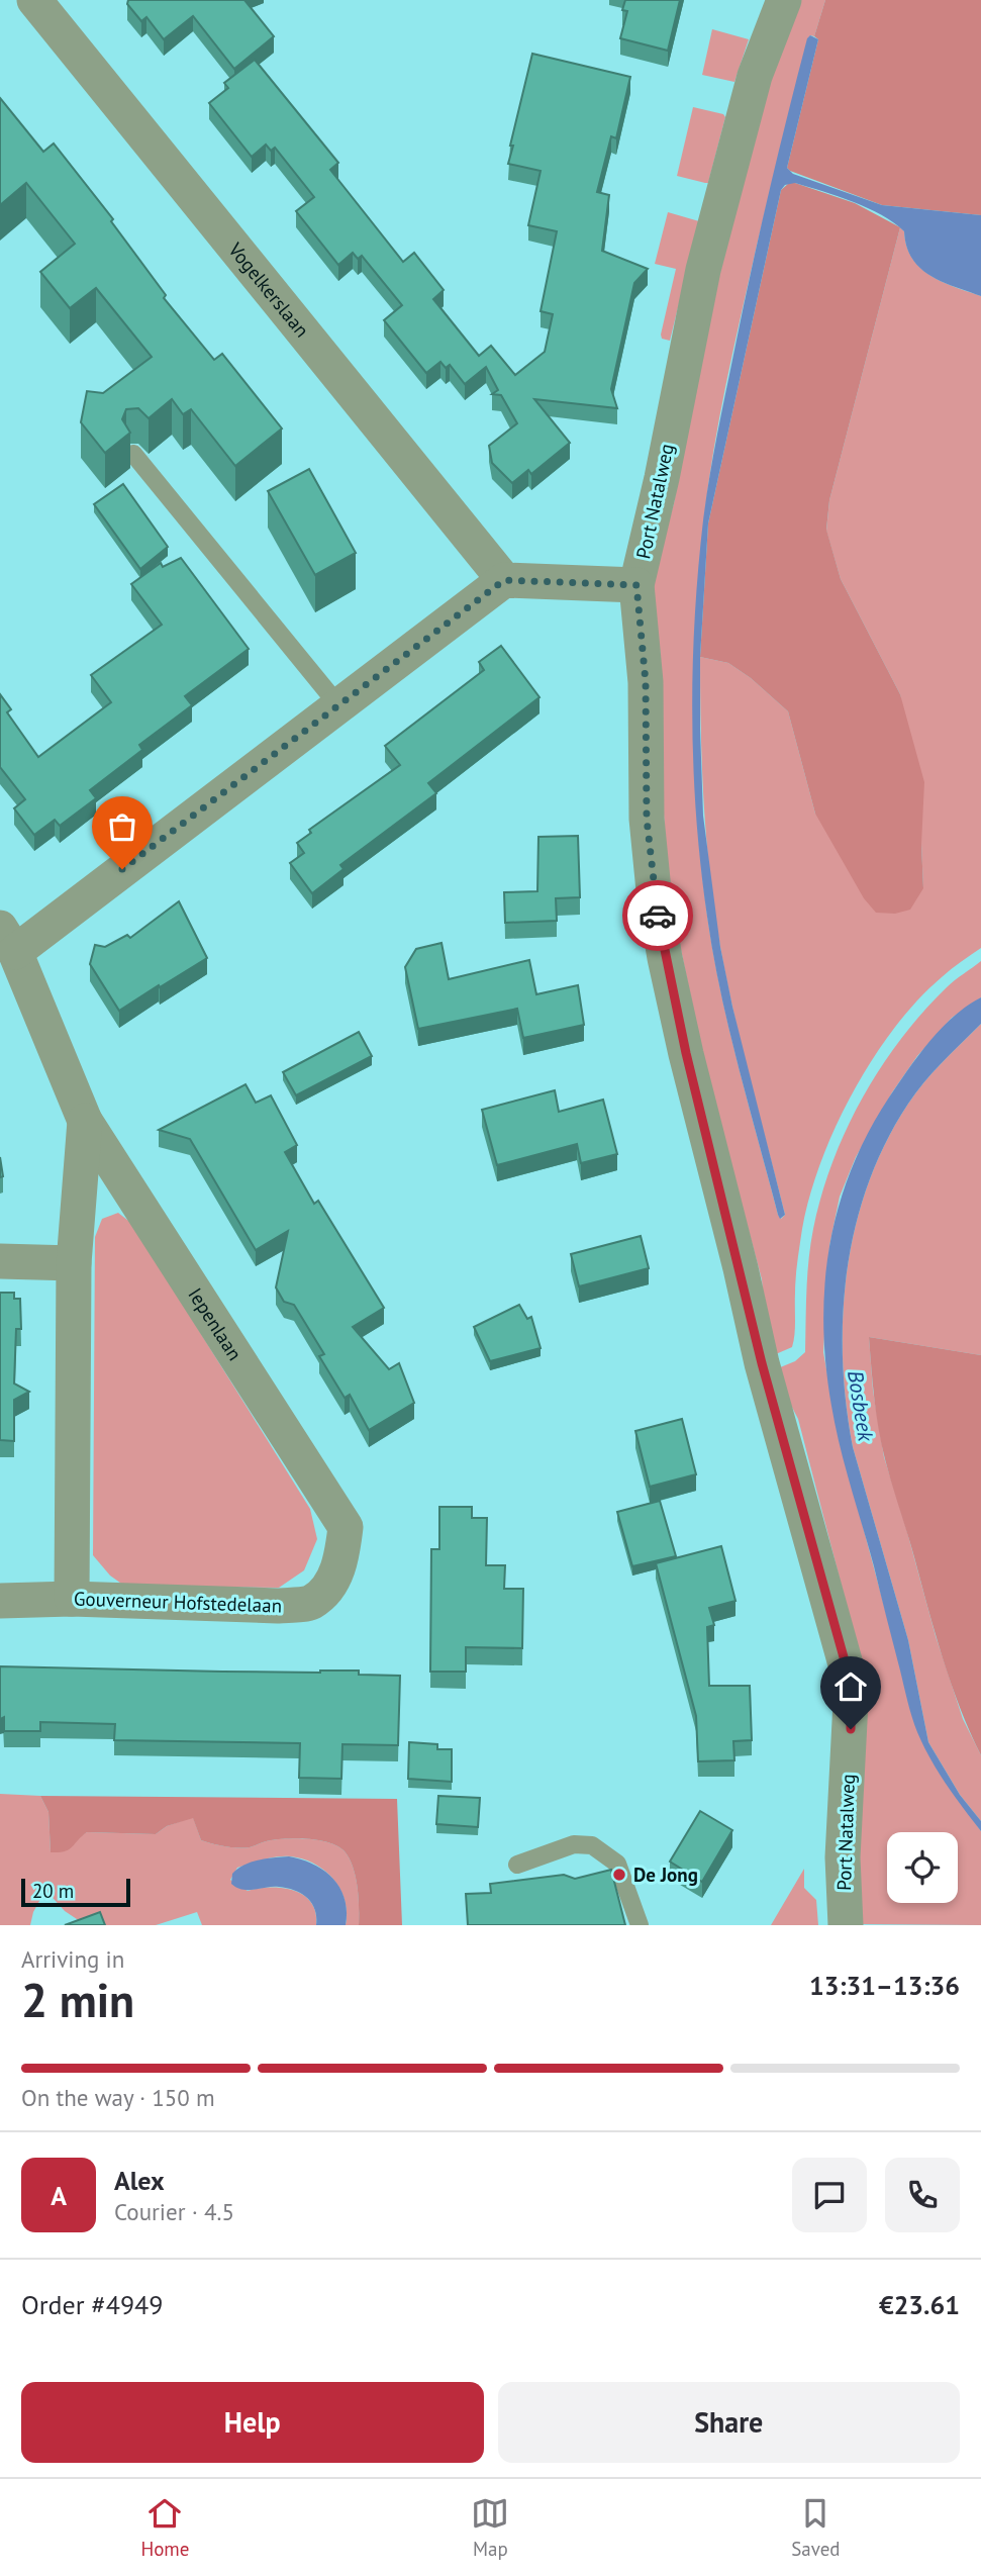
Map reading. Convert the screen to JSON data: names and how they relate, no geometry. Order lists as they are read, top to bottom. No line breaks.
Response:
{"streets":{"street":["Vogelkerslaan","Port Natalweg","Iepenlaan","Gouverneur Hofstedelaan"]},"crossings":[["Iepenlaan","Gouverneur Hofstedelaan"]],"water":["Bosbeek"],"places":["De Jong"],"scale_bar":"20 m","page":{"scale":"20 m","heading":["2 min","Arriving in","13:31–13:36"],"panel":["Alex","Courier · 4.5","Order #4949","€23.61"],"bar":"On the way · 150 m","round":"A","buttons":["Help","Share"],"tabs":["Home","Map","Saved"]}}
